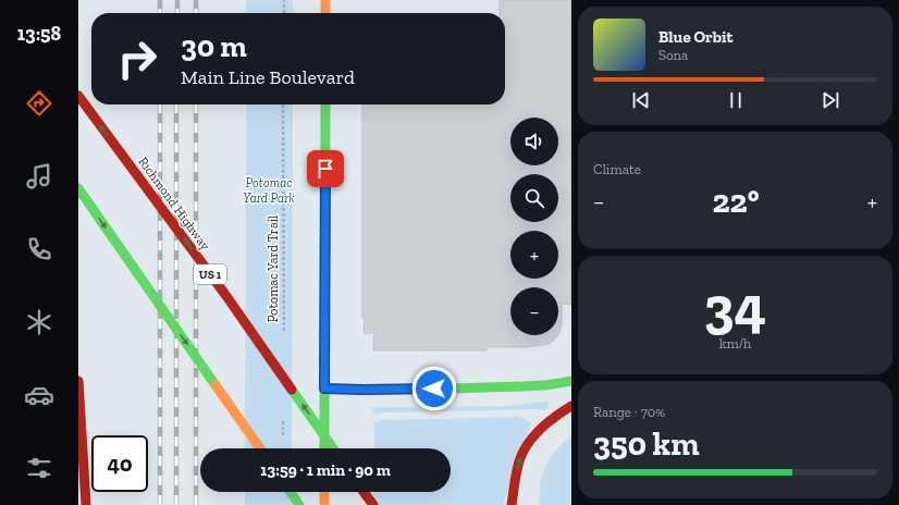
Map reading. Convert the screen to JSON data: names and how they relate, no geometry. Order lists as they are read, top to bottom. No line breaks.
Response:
{"streets":{"main road":["Richmond Highway","US 1"],"path":["Potomac Yard Trail"]},"parks":["Potomac Yard Park"],"page":{"tabs":"13:58","turn":["30 m","Main Line Boulevard"],"song":["Blue Orbit","Sona"],"map_buttons":["+","−"],"tile":["Climate",["34","km/h"],["Range · 70%","350 km"]],"heat":["−","22°","+"],"limit":"40","trip":"13:59 · 1 min · 90 m"}}
